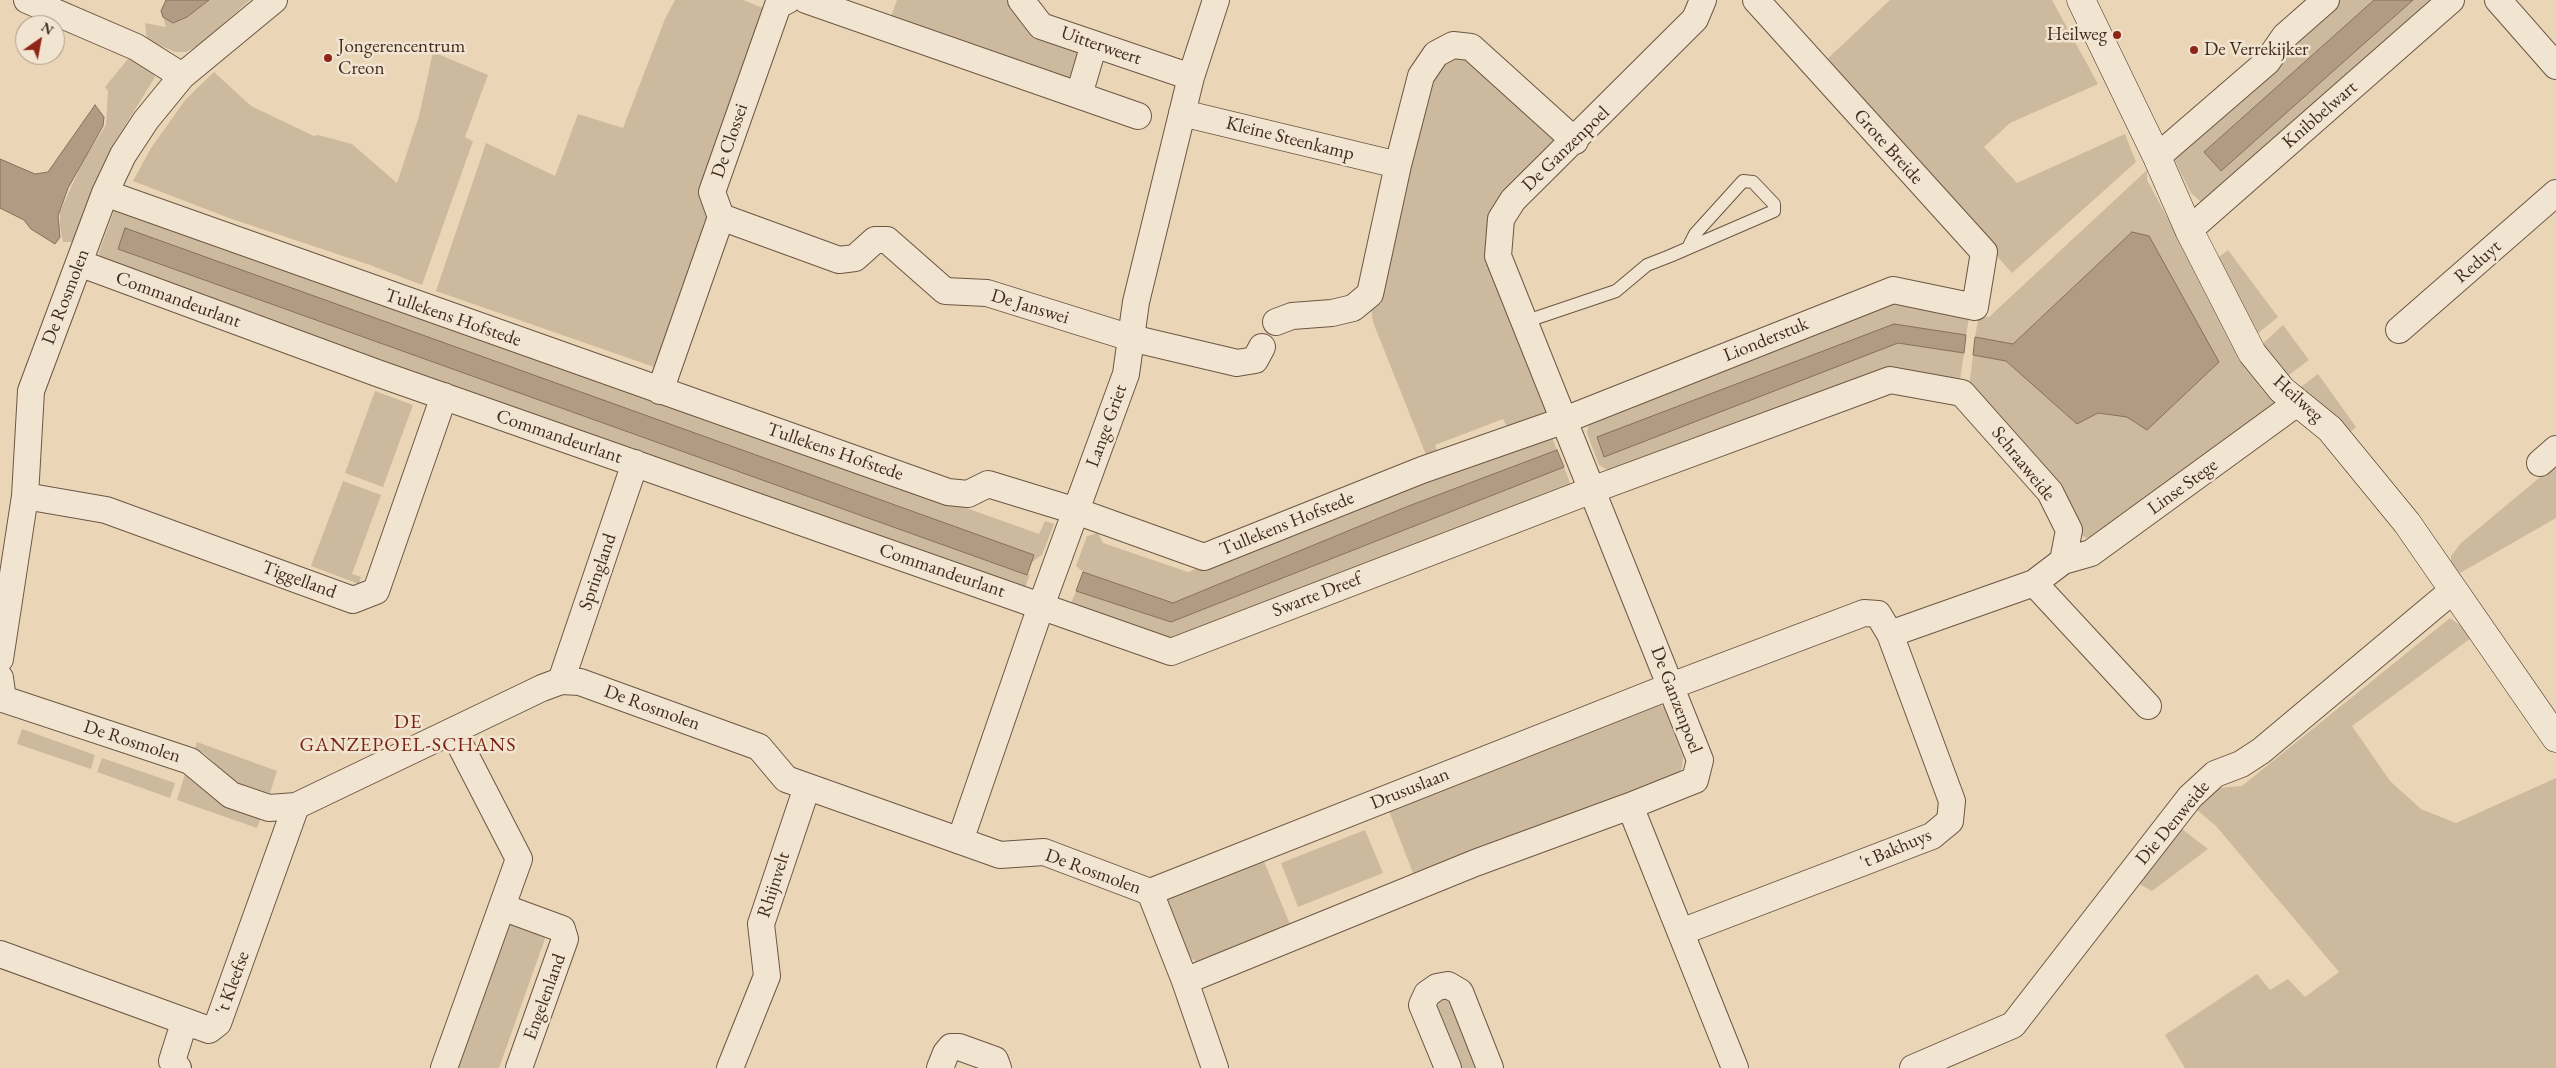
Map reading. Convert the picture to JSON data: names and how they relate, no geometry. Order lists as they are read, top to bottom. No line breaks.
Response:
{"streets":{"street":["Uitterweert","Knibbelwart","Kleine Steenkamp","De Clossei","Grote Breide","De Ganzenpoel","Reduyt","De Rosmolen","Commandeurlant","De Janswei","Tullekens Hofstede","Lionderstuk","Heilweg","Lange Griet","Schraaweide","Linse Stege","Springland","Tiggelland","Swarte Dreef","Drususlaan","Die Denweide","'t Bakhuys","Rhijnvelt","'t Kleefse","Engelenland"]},"crossings":[["Uitterweert","Lange Griet"],["Knibbelwart","Heilweg"],["Kleine Steenkamp","Lange Griet"],["De Clossei","De Janswei"],["Grote Breide","Lionderstuk"],["De Ganzenpoel","Tullekens Hofstede"],["De Ganzenpoel","Lionderstuk"],["De Ganzenpoel","Schraaweide"],["De Ganzenpoel","Swarte Dreef"],["De Ganzenpoel","Drususlaan"],["De Rosmolen","Commandeurlant"],["De Rosmolen","Tullekens Hofstede"],["De Rosmolen","Lange Griet"],["De Rosmolen","Springland"],["De Rosmolen","Tiggelland"],["De Rosmolen","Drususlaan"],["De Rosmolen","Rhijnvelt"],["De Rosmolen","'t Kleefse"],["Commandeurlant","Lange Griet"],["Commandeurlant","Springland"],["Commandeurlant","Tiggelland"],["Commandeurlant","Swarte Dreef"],["De Janswei","Lange Griet"],["Tullekens Hofstede","Lionderstuk"],["Tullekens Hofstede","Lange Griet"],["Heilweg","Linse Stege"],["Heilweg","Die Denweide"],["Lange Griet","Swarte Dreef"],["Schraaweide","Linse Stege"],["Schraaweide","Swarte Dreef"]],"districts":["DE GANZEPOEL-SCHANS"],"places":["Heilweg","De Verrekijker","Jongerencentrum Creon"],"north":"top right"}
